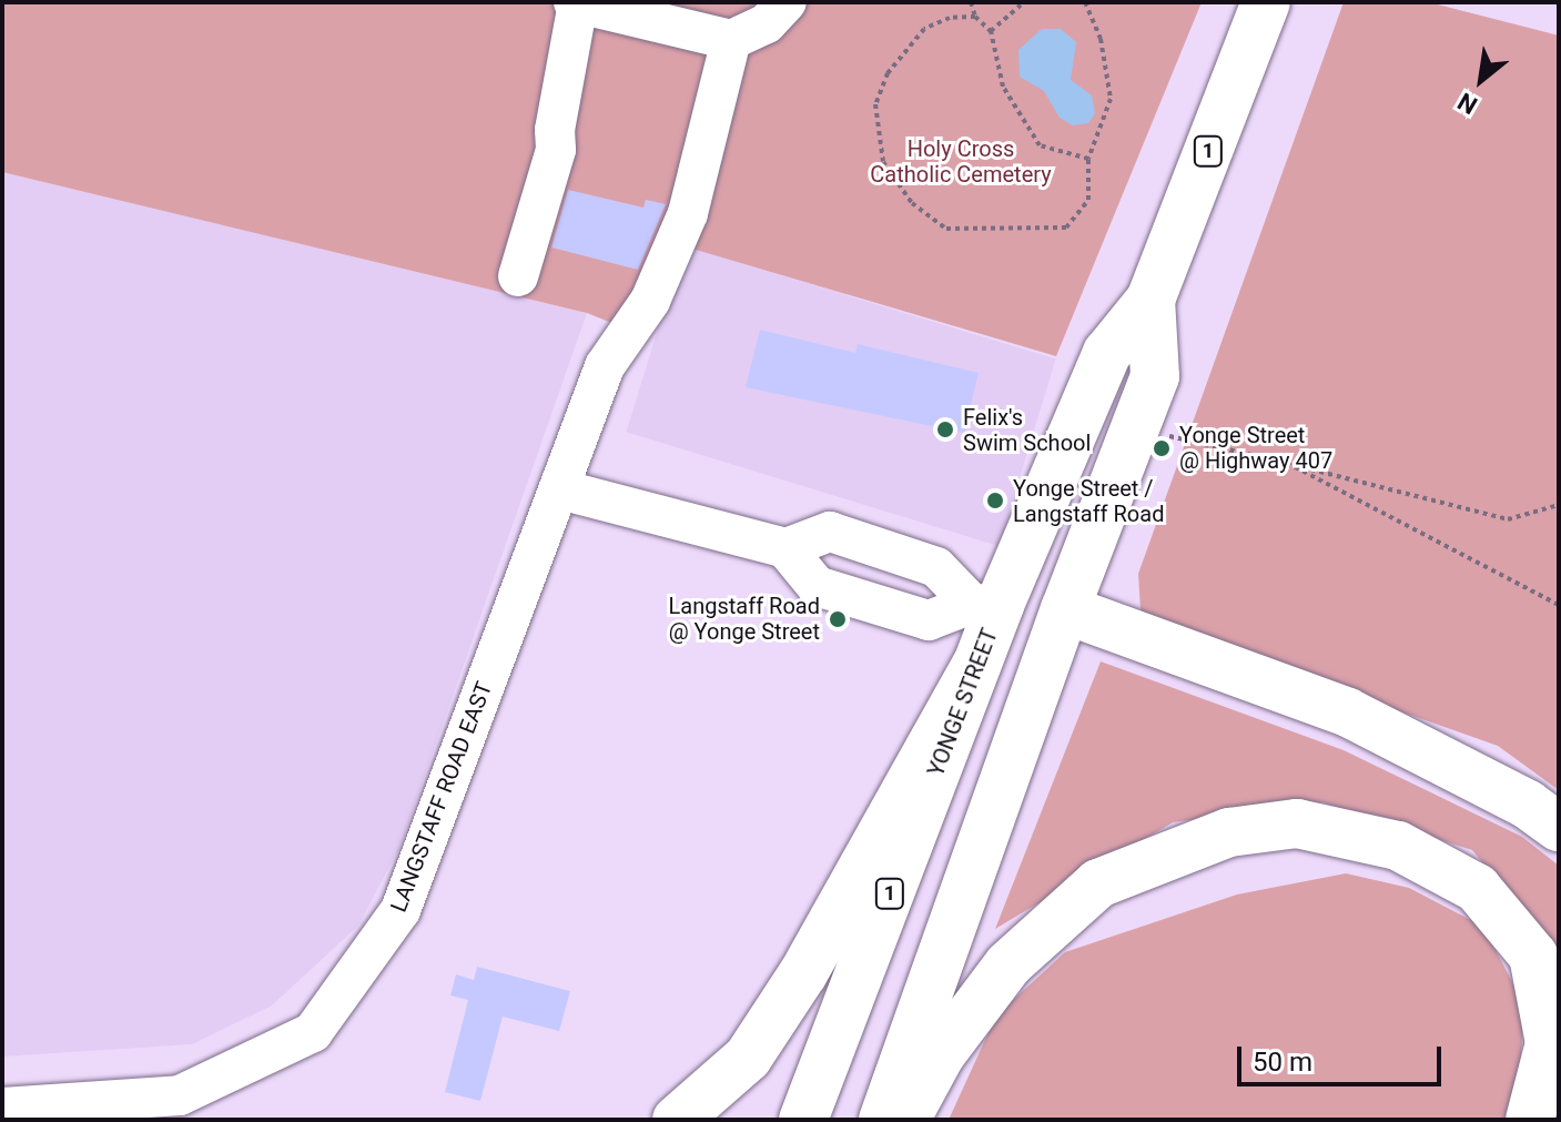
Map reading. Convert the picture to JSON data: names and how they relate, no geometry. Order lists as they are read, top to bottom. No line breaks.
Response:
{"streets":{"main road":["1","YONGE STREET"],"street":["LANGSTAFF ROAD EAST"]},"parks":["Holy Cross Catholic Cemetery"],"places":["Felix's Swim School","Yonge Street @ Highway 407","Yonge Street / Langstaff Road","Langstaff Road @ Yonge Street"],"scale_bar":"50 m","north":"bottom left"}
